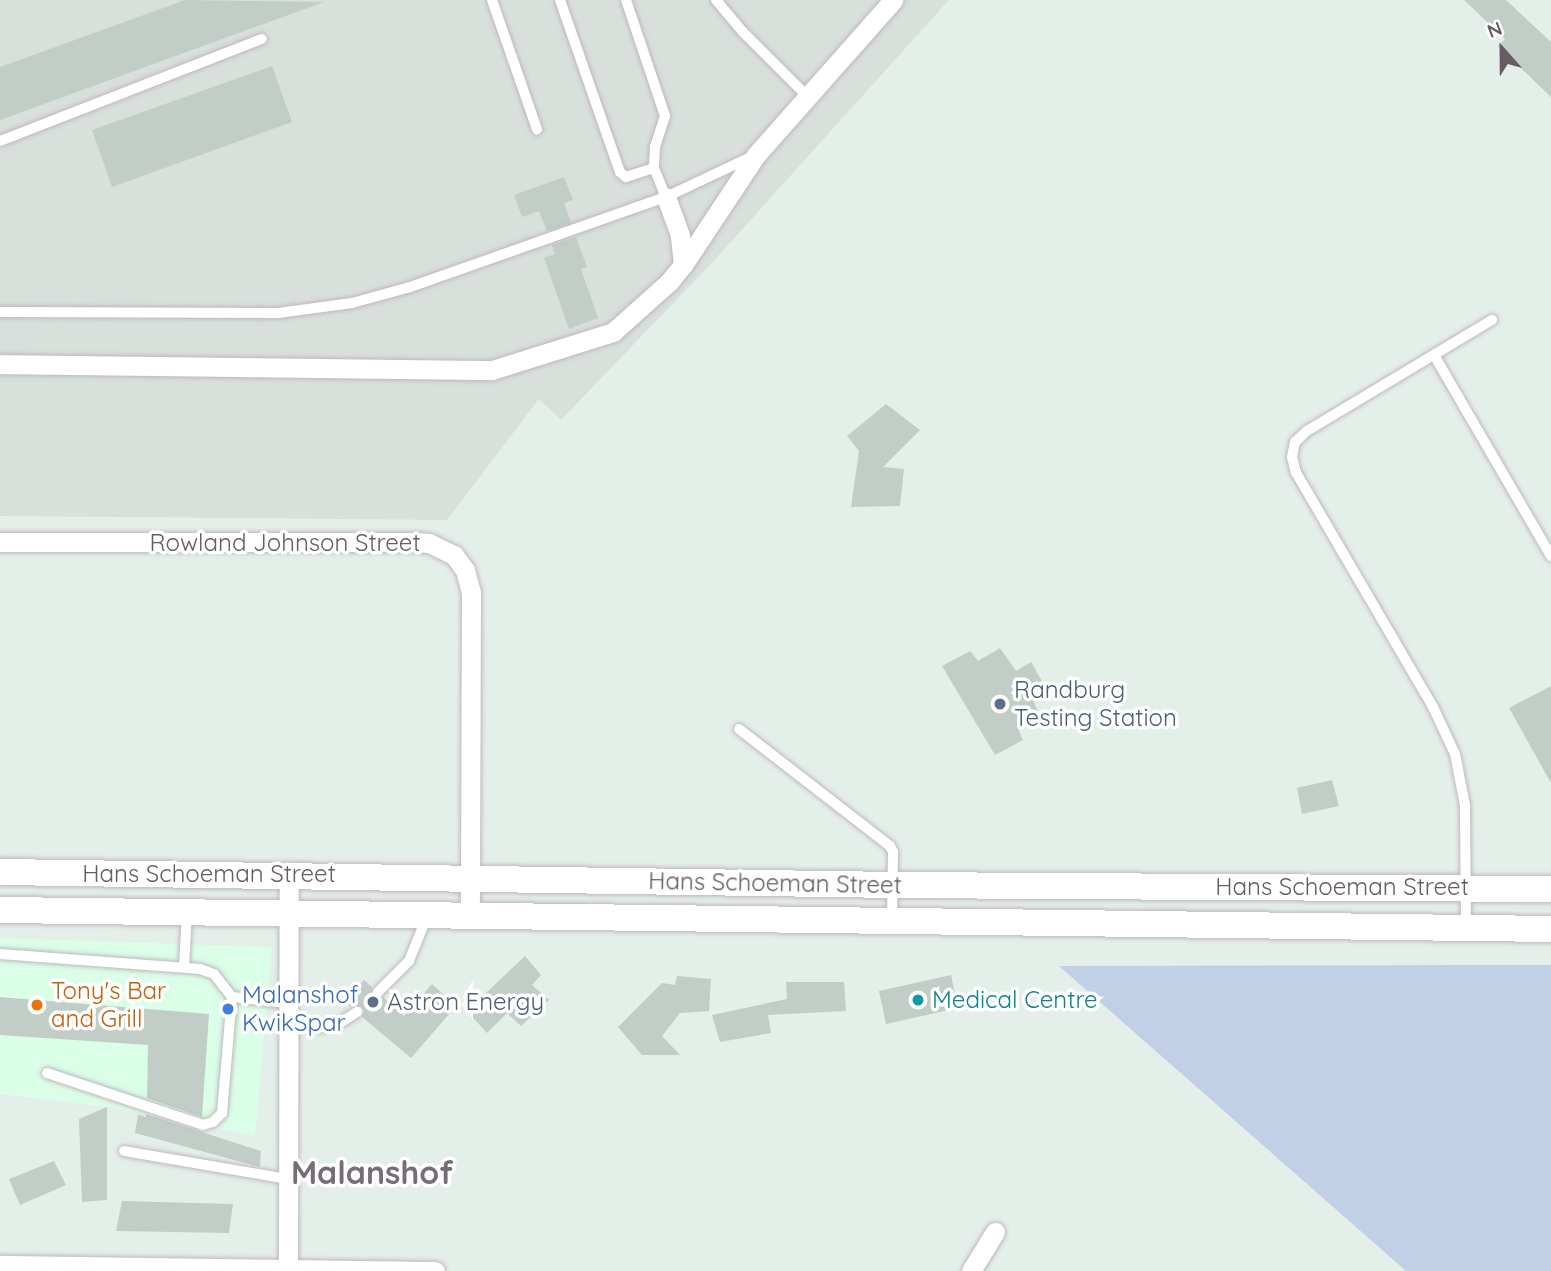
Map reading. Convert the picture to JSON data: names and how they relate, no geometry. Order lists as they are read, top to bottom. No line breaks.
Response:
{"streets":{"main road":["Hans Schoeman Street"],"street":["Rowland Johnson Street"]},"crossings":[["Rowland Johnson Street","Hans Schoeman Street"]],"districts":["Malanshof"],"places":["Randburg Testing Station","Medical Centre","Astron Energy","Tony's Bar and Grill","Malanshof KwikSpar"],"north":"top"}
